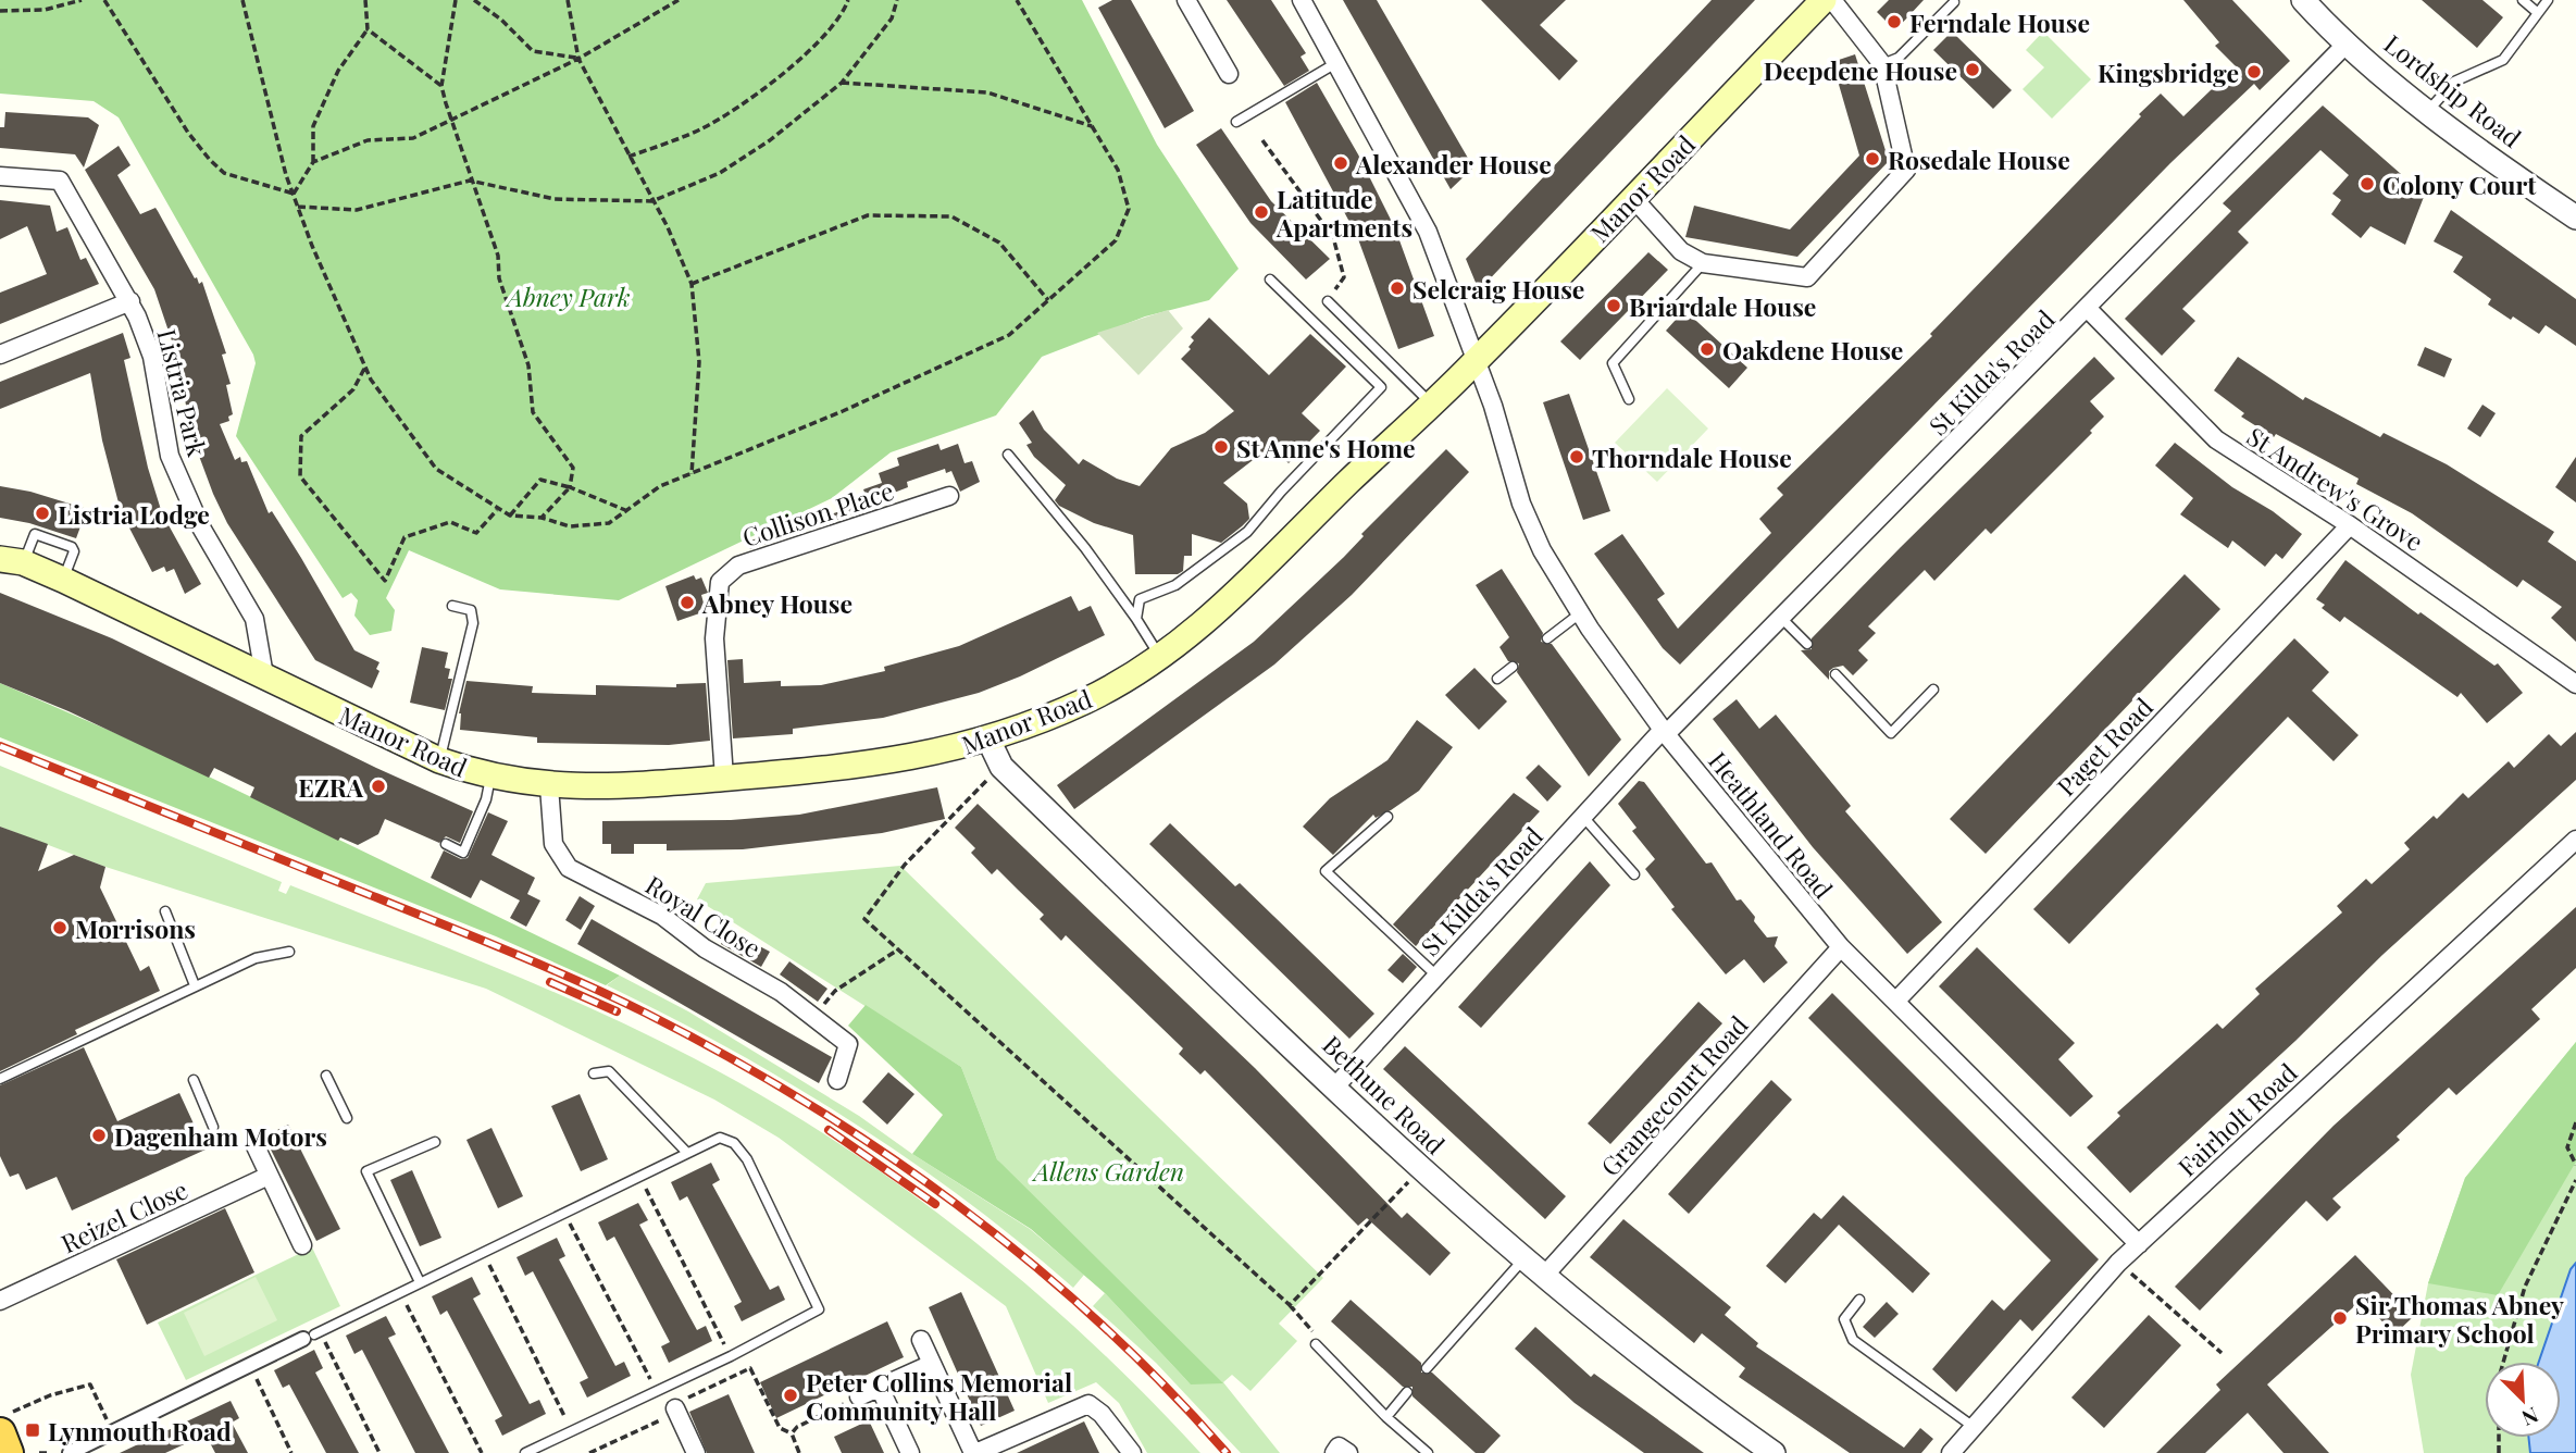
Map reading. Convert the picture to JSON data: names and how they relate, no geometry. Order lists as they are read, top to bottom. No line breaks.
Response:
{"streets":{"main road":["Manor Road"],"street":["Lordship Road","St Kilda's Road","Listria Park","St Andrew's Grove","Collison Place","Paget Road","Heathland Road","Royal Close","Bethune Road","Grangecourt Road","Fairholt Road","Reizel Close"]},"crossings":[["Lordship Road","St Kilda's Road"],["Manor Road","Listria Park"],["Manor Road","Collison Place"],["Manor Road","Heathland Road"],["Manor Road","Royal Close"],["Manor Road","Bethune Road"],["St Kilda's Road","St Andrew's Grove"],["St Kilda's Road","Heathland Road"],["St Kilda's Road","Bethune Road"],["St Andrew's Grove","Paget Road"],["Paget Road","Heathland Road"],["Heathland Road","Grangecourt Road"],["Heathland Road","Fairholt Road"],["Bethune Road","Grangecourt Road"]],"parks":["Abney Park","Allens Garden"],"places":{"other":["Ferndale House","Deepdene House","Kingsbridge","Rosedale House","Alexander House","Colony Court","Latitude Apartments","Selcraig House","Briardale House","Oakdene House","St Anne's Home","Thorndale House","Listria Lodge","Abney House","EZRA","Morrisons","Dagenham Motors","Sir Thomas Abney Primary School","Peter Collins Memorial Community Hall"],"transit":["Lynmouth Road"]},"north":"bottom right"}
